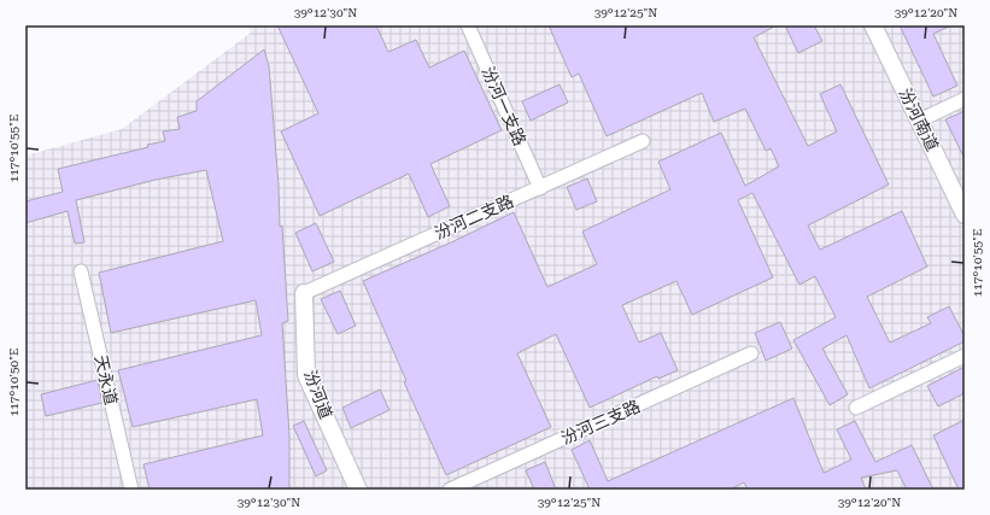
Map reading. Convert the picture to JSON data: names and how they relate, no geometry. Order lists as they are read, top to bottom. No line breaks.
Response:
{"streets":{"street":["汾河一支路","汾河南道","汾河二支路","天永道","汾河道","汾河三支路"]},"crossings":[["汾河一支路","汾河二支路"],["汾河二支路","汾河道"]],"coordinates":["39°12'30\"N","39°12'25\"N","39°12'20\"N","117°10'55\"E","117°10'50\"E"]}
